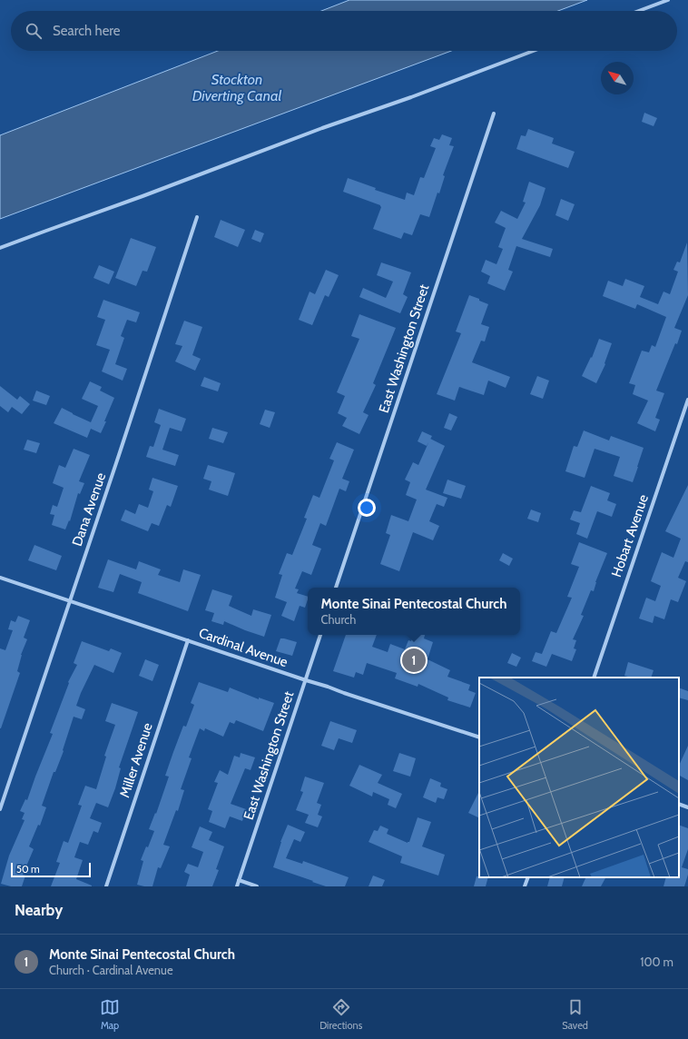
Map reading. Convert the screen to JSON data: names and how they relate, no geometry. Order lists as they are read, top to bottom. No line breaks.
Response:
{"streets":{"street":["East Washington Street","Dana Avenue","Hobart Avenue","Cardinal Avenue","Miller Avenue"]},"crossings":[["East Washington Street","Cardinal Avenue"],["Dana Avenue","Cardinal Avenue"],["Cardinal Avenue","Miller Avenue"]],"water":["Stockton Diverting Canal"],"scale_bar":"50 m","north":"top left","page":{"search":"Search here","popup":["Monte Sinai Pentecostal Church","Church"],"pins":"1","scale":"50 m","heading":"Nearby","list":[{"mark":"1","name":"Monte Sinai Pentecostal Church","note":"Church · Cardinal Avenue","value":"100 m"}],"nav":["Map","Directions","Saved"]}}
